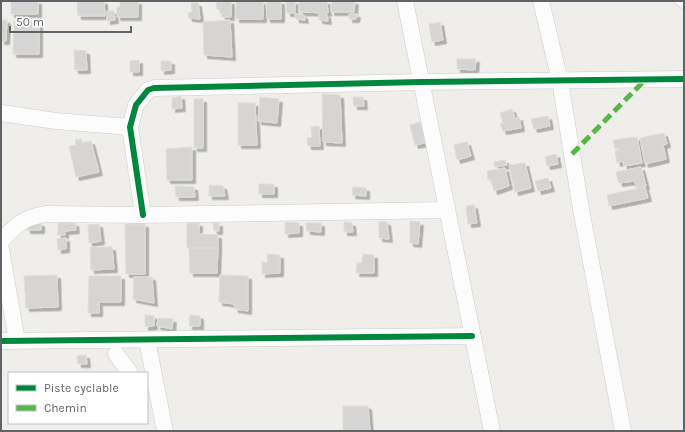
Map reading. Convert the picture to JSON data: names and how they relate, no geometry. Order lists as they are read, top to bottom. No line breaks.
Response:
{"legend":["Piste cyclable","Chemin"],"scale_bar":"50 m"}
